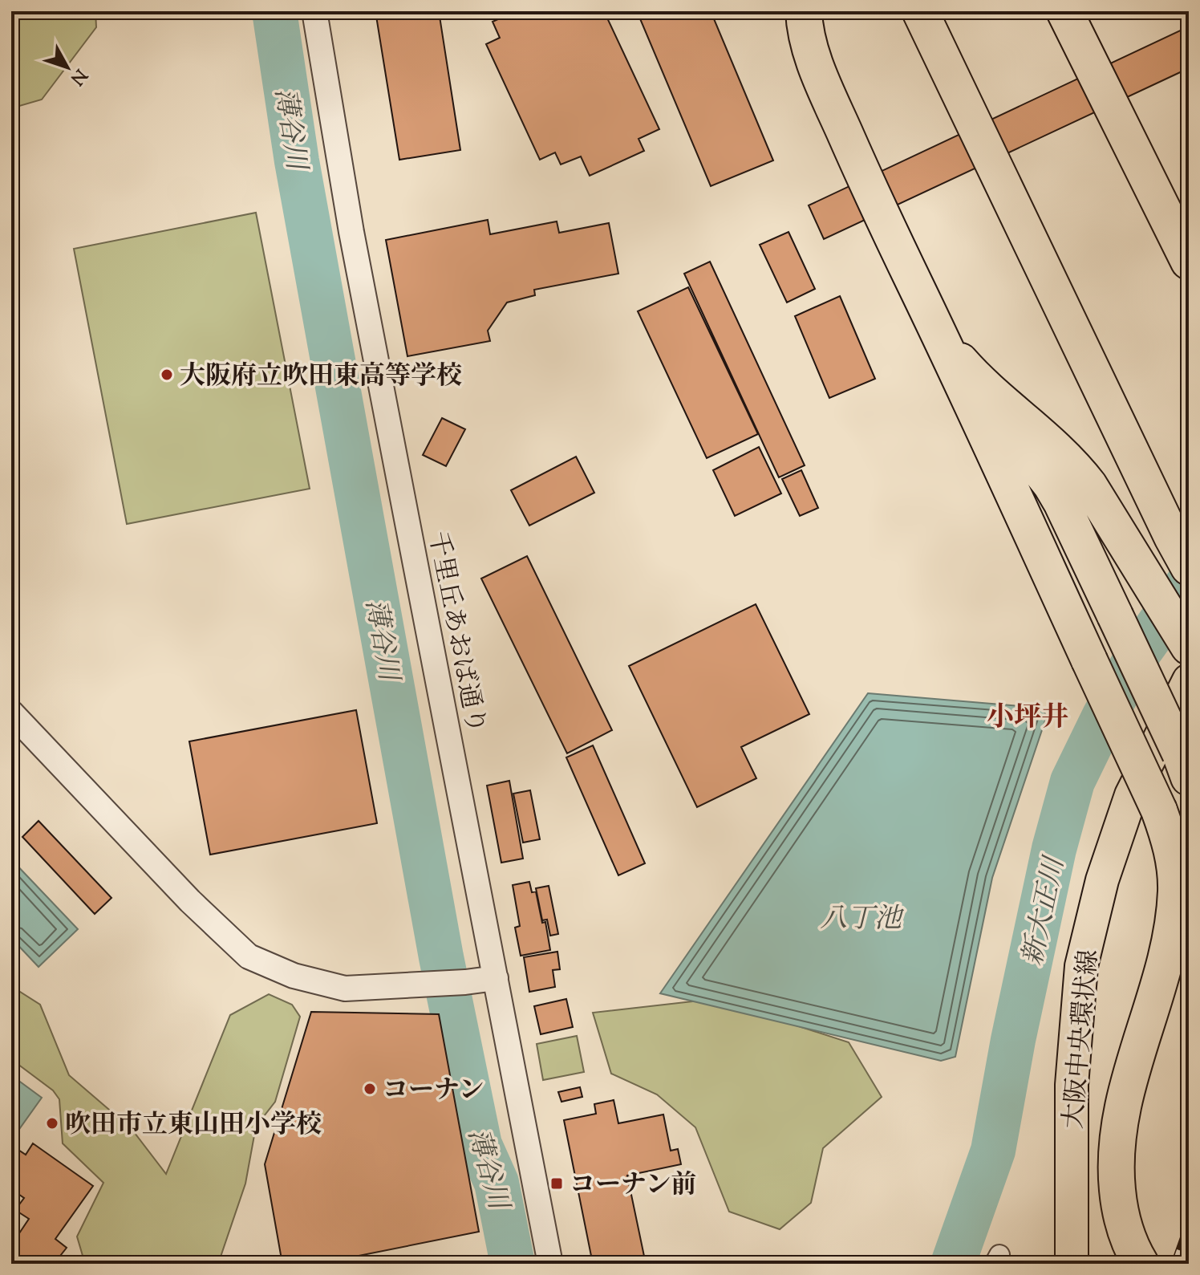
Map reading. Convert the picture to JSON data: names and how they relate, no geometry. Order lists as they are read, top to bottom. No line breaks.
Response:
{"streets":{"main road":["大阪中央環状線"],"street":["千里丘あおば通り"]},"districts":["小坪井"],"water":["薄谷川","新大正川","八丁池"],"places":{"other":["大阪府立吹田東高等学校","コーナン","吹田市立東山田小学校"],"transit":["コーナン前"]},"north":"bottom right"}
